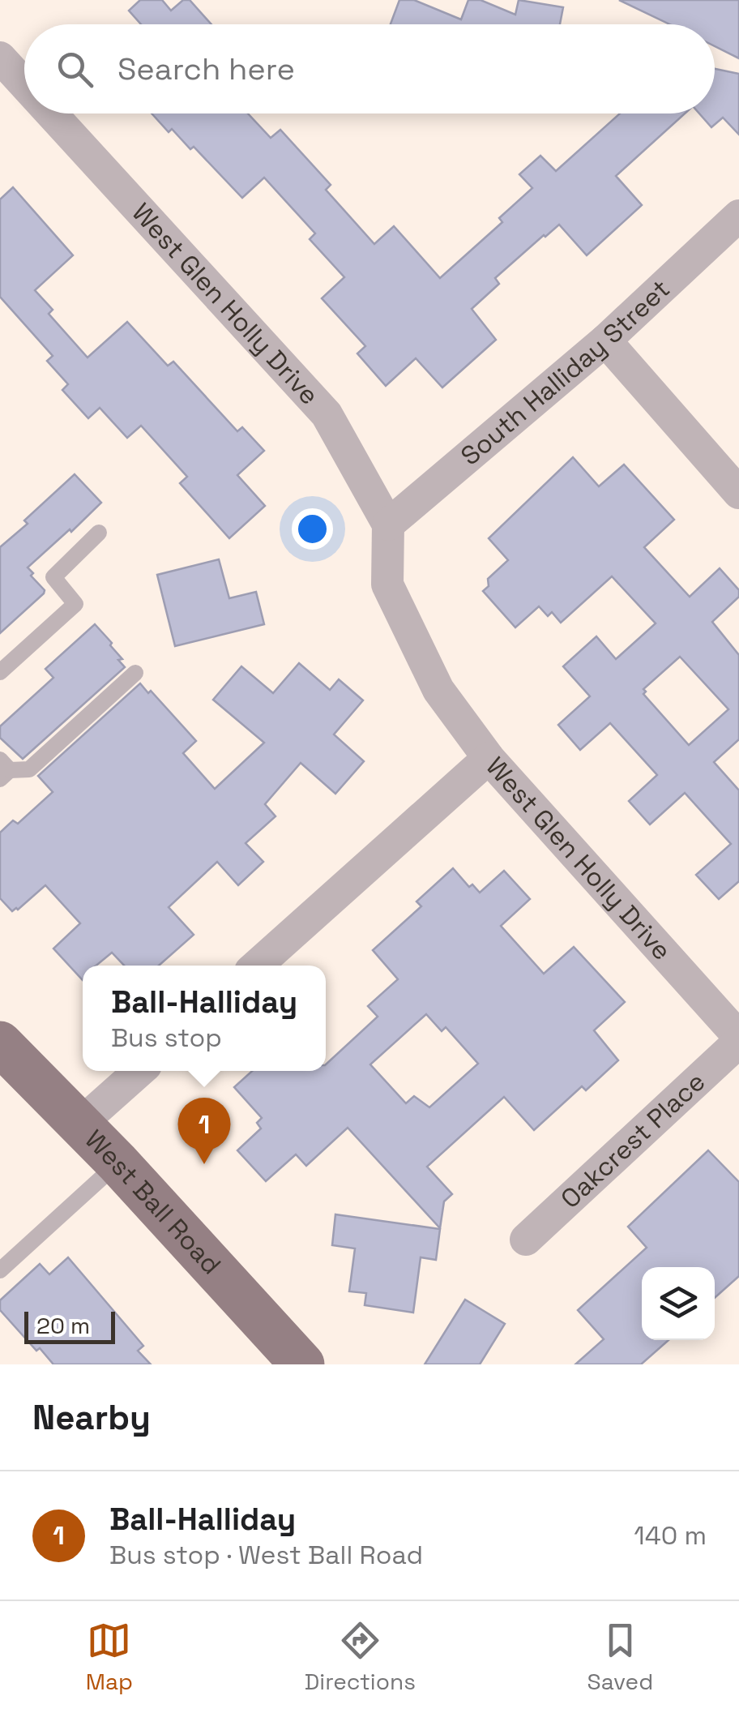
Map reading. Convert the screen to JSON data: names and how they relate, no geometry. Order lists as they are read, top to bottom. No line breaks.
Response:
{"streets":{"main road":["West Ball Road"],"street":["West Glen Holly Drive","South Halliday Street","Oakcrest Place"]},"crossings":[["West Glen Holly Drive","South Halliday Street"],["West Glen Holly Drive","Oakcrest Place"]],"scale_bar":"20 m","page":{"search":"Search here","popup":["Ball-Halliday","Bus stop"],"pins":"1","scale":"20 m","heading":"Nearby","list":[{"mark":"1","name":"Ball-Halliday","note":"Bus stop · West Ball Road","value":"140 m"}],"nav":["Map","Directions","Saved"]}}
